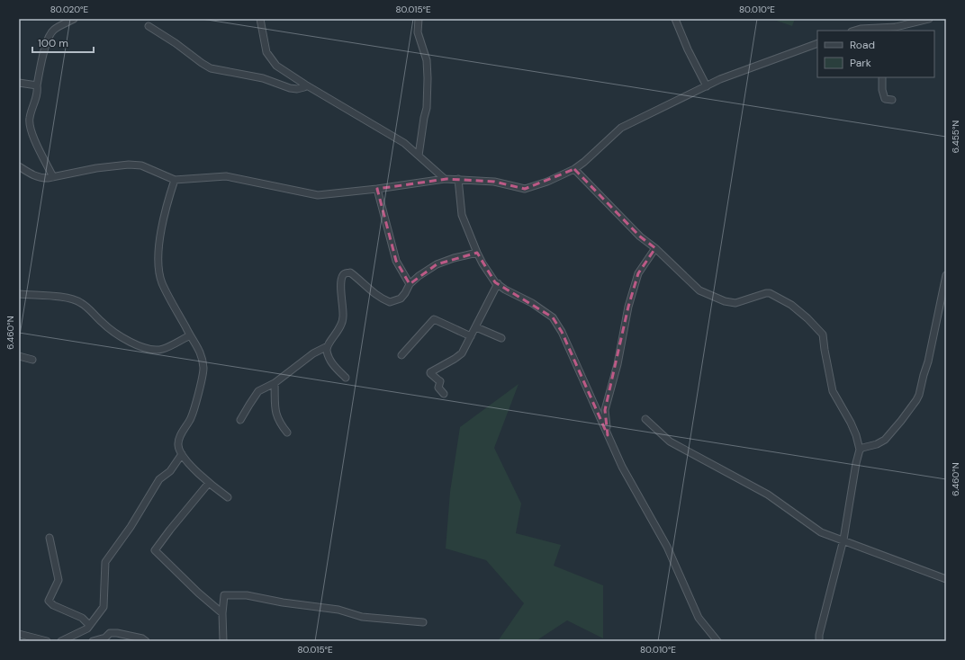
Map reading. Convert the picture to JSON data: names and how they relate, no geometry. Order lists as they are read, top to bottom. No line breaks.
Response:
{"legend":["Road","Park"],"scale_bar":"100 m","coordinates":["80.020°E","80.015°E","80.010°E","6.455°N","6.460°N"]}
